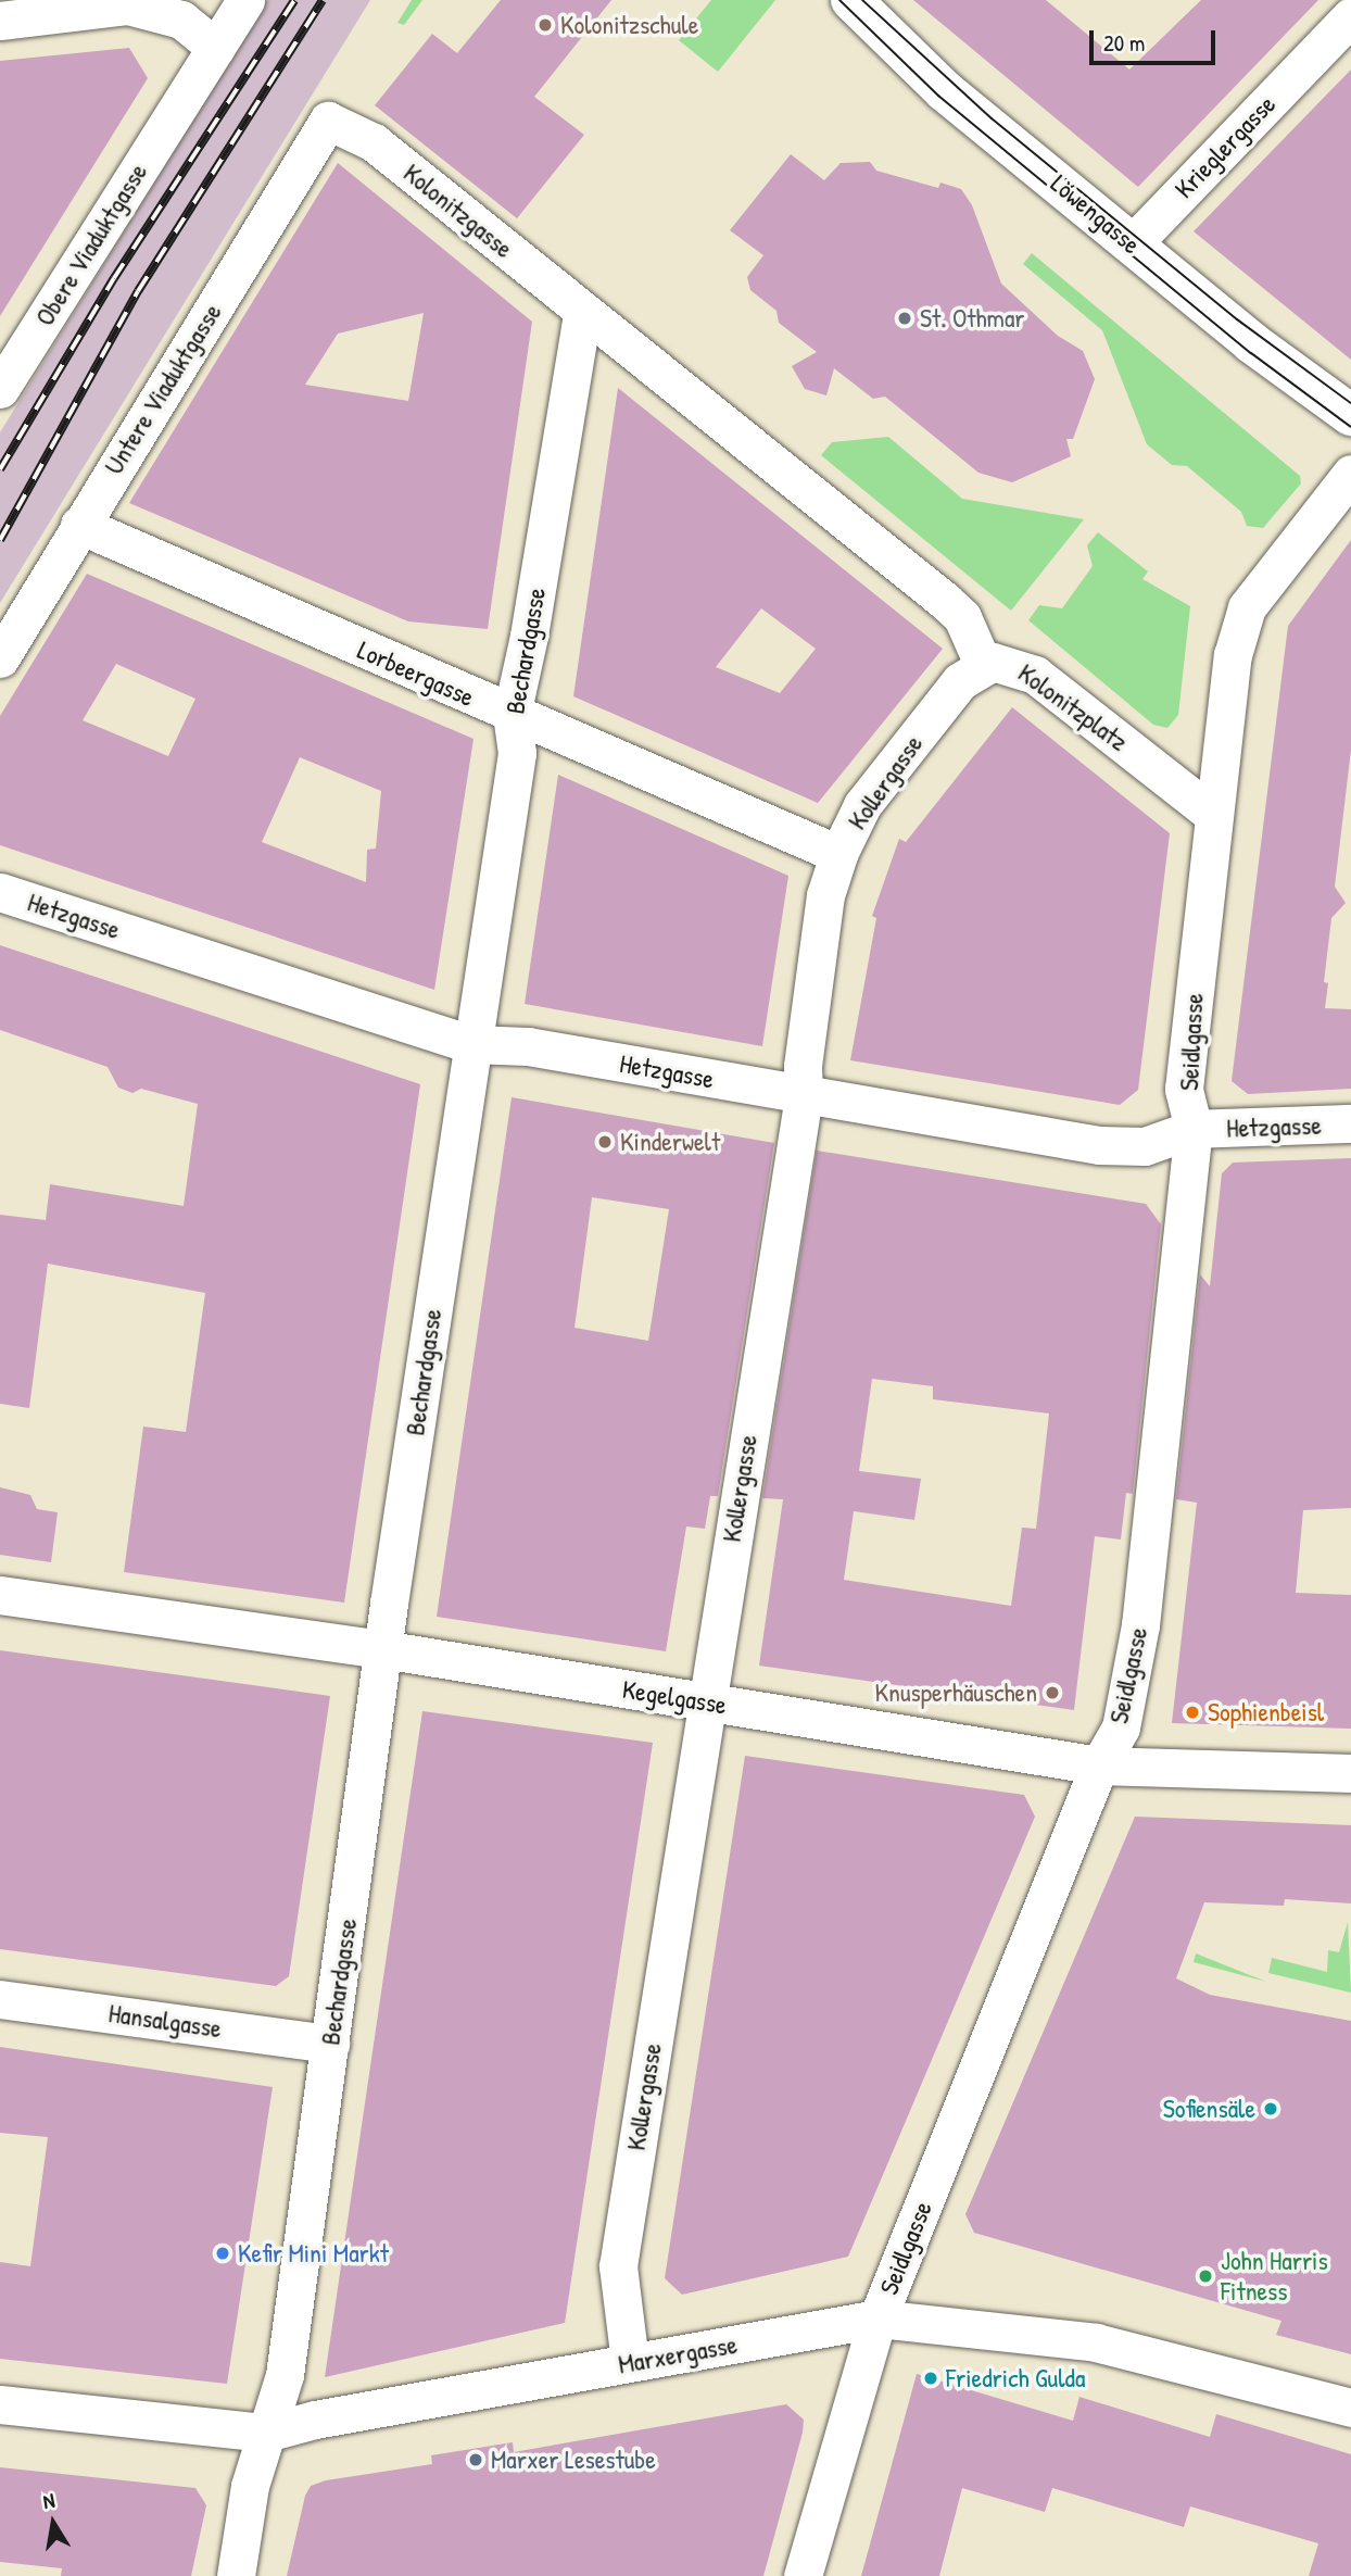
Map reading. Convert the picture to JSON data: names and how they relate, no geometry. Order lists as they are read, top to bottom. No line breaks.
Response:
{"streets":{"street":["Krieglergasse","Kolonitzgasse","Löwengasse","Obere Viaduktgasse","Untere Viaduktgasse","Bechardgasse","Lorbeergasse","Kolonitzplatz","Kollergasse","Hetzgasse","Seidlgasse","Kegelgasse","Hansalgasse","Marxergasse"]},"crossings":[["Krieglergasse","Löwengasse"],["Kolonitzgasse","Untere Viaduktgasse"],["Kolonitzgasse","Bechardgasse"],["Kolonitzgasse","Kolonitzplatz"],["Untere Viaduktgasse","Lorbeergasse"],["Bechardgasse","Lorbeergasse"],["Bechardgasse","Kolonitzplatz"],["Bechardgasse","Hetzgasse"],["Bechardgasse","Kegelgasse"],["Bechardgasse","Hansalgasse"],["Bechardgasse","Marxergasse"],["Lorbeergasse","Kollergasse"],["Kolonitzplatz","Kollergasse"],["Kolonitzplatz","Seidlgasse"],["Kollergasse","Hetzgasse"],["Kollergasse","Kegelgasse"],["Kollergasse","Marxergasse"],["Hetzgasse","Seidlgasse"],["Seidlgasse","Kegelgasse"],["Seidlgasse","Marxergasse"]],"places":["Kolonitzschule","St. Othmar","Kinderwelt","Knusperhäuschen","Sophienbeisl","Sofiensäle","Kefir Mini Markt","John Harris Fitness","Friedrich Gulda","Marxer Lesestube"],"scale_bar":"20 m","north":"top"}
